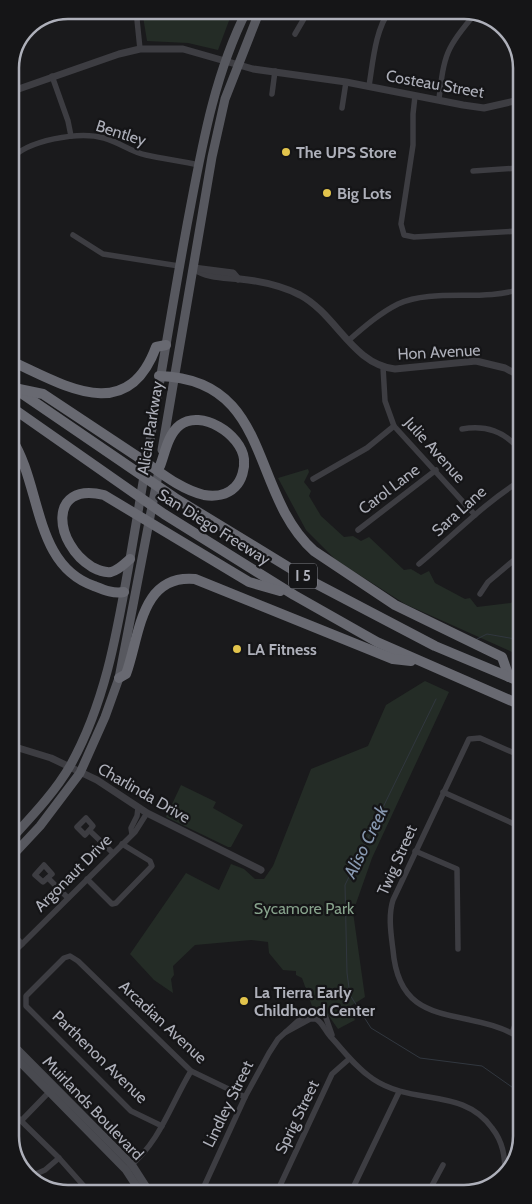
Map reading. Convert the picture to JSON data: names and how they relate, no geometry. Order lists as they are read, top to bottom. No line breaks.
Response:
{"streets":{"highway":["San Diego Freeway","I 5"],"main road":["Alicia Parkway","Muirlands Boulevard"],"street":["Costeau Street","Bentley","Hon Avenue","Julie Avenue","Carol Lane","Sara Lane","Charlinda Drive","Twig Street","Argonaut Drive","Arcadian Avenue","Parthenon Avenue","Lindley Street","Sprig Street"]},"crossings":[["Costeau Street","Alicia Parkway"],["Bentley","Alicia Parkway"],["Hon Avenue","Alicia Parkway"],["Hon Avenue","Julie Avenue"],["Alicia Parkway","Charlinda Drive"],["Julie Avenue","Carol Lane"],["Julie Avenue","Sara Lane"],["Charlinda Drive","Argonaut Drive"],["Arcadian Avenue","Parthenon Avenue"],["Arcadian Avenue","Lindley Street"]],"water":["Aliso Creek"],"parks":["Sycamore Park"],"places":["The UPS Store","Big Lots","LA Fitness","La Tierra Early Childhood Center"]}
